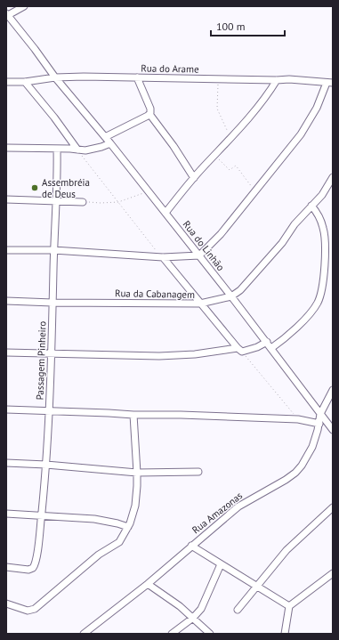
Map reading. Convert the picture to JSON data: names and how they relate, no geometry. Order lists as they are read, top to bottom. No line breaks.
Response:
{"streets":{"street":["Rua do Arame","Rua do Linhão","Rua da Cabanagem","Passagem Pinheiro","Rua Amazonas"]},"crossings":[["Rua do Arame","Rua do Linhão"],["Rua do Linhão","Rua da Cabanagem"],["Rua do Linhão","Rua Amazonas"],["Rua da Cabanagem","Passagem Pinheiro"]],"places":["Assembréia de Deus"],"scale_bar":"100 m"}
